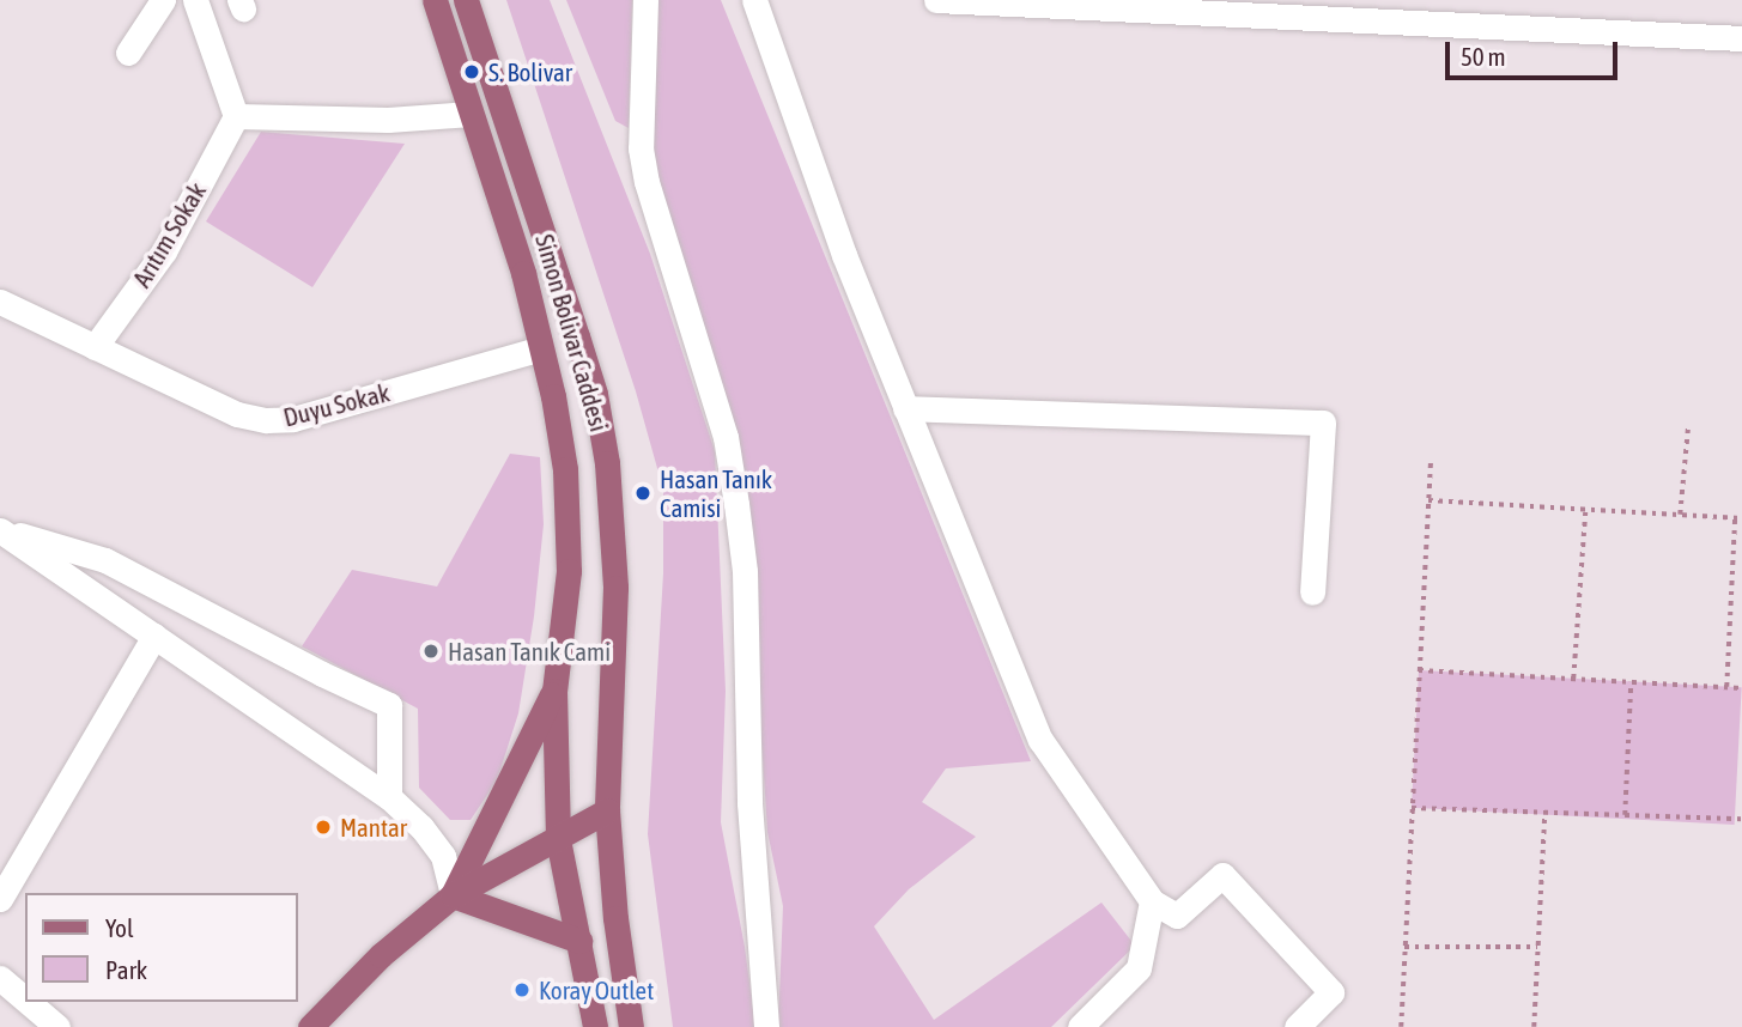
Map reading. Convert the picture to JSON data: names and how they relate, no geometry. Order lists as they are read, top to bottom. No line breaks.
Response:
{"streets":{"main road":["Simon Bolivar Caddesi"],"street":["Arıtım Sokak","Duyu Sokak"]},"crossings":[["Arıtım Sokak","Duyu Sokak"],["Simon Bolivar Caddesi","Duyu Sokak"]],"places":["S. Bolivar","Hasan Tanık Camisi","Hasan Tanık Cami","Mantar","Koray Outlet"],"legend":["Yol","Park"],"scale_bar":"50 m"}
